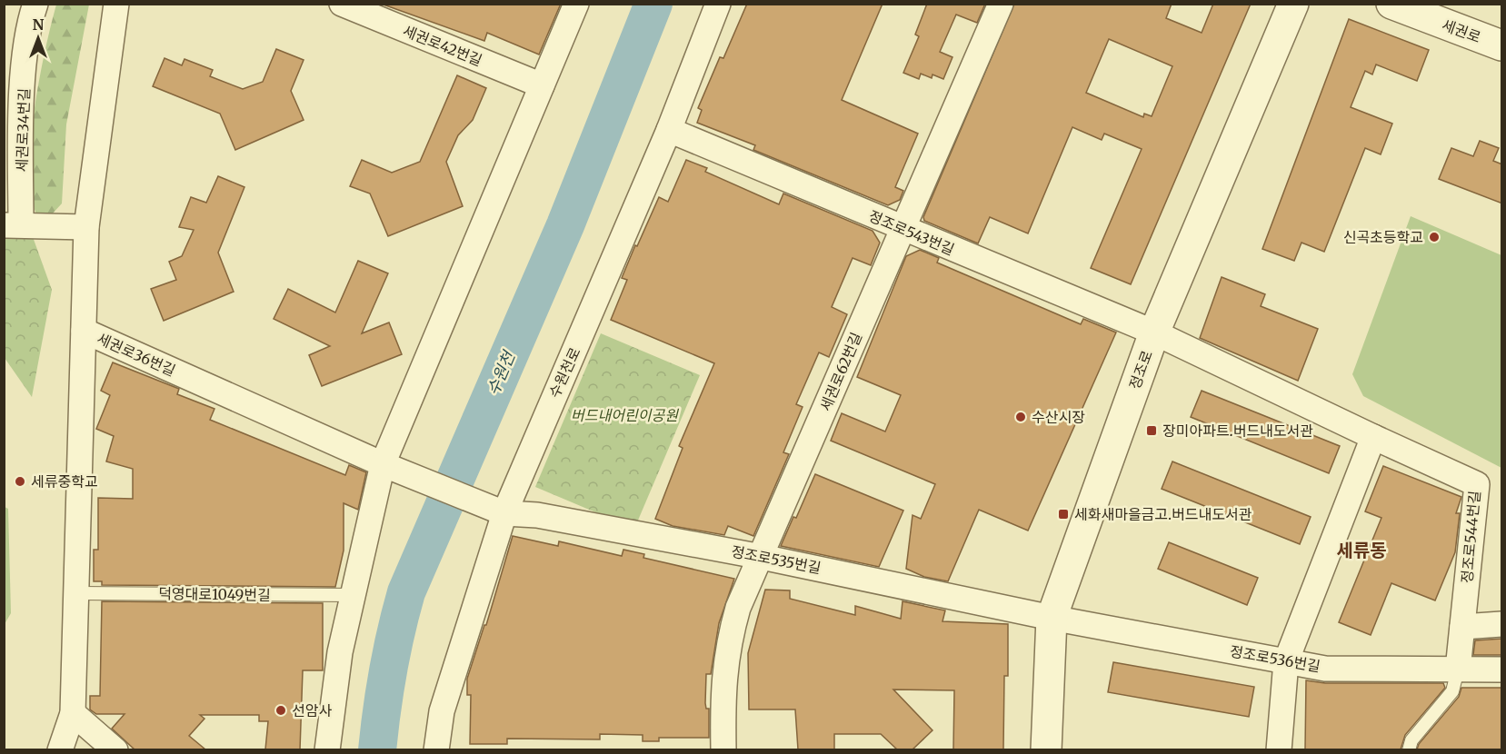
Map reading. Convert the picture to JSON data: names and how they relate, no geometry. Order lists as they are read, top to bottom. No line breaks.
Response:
{"streets":{"street":["세권로","세권로42번길","세권로34번길","정조로543번길","세권로36번길","정조로","세권로62번길","수원천로","정조로544번길","정조로535번길","정조로536번길"],"lane":["덕영대로1049번길"]},"crossings":[["정조로543번길","정조로"],["정조로543번길","세권로62번길"],["정조로543번길","수원천로"],["정조로543번길","정조로544번길"],["세권로36번길","수원천로"],["세권로36번길","정조로535번길"],["정조로","정조로544번길"],["정조로","정조로535번길"],["정조로","정조로536번길"],["세권로62번길","정조로535번길"],["수원천로","정조로535번길"],["정조로544번길","정조로536번길"],["정조로535번길","정조로536번길"]],"districts":["세류동"],"water":["수원천"],"parks":["버드내어린이공원"],"places":{"other":["신곡초등학교","수산시장","세류중학교","선암사"],"transit":["장미아파트.버드내도서관","세화새마을금고.버드내도서관"]},"north":"top"}
